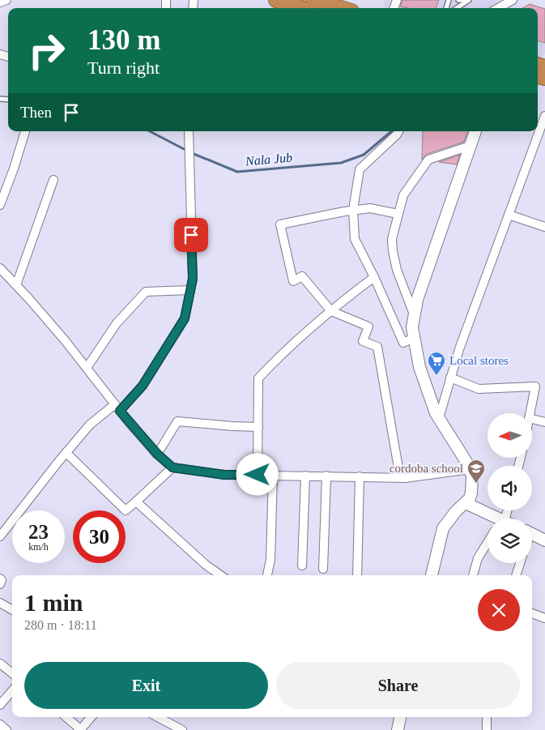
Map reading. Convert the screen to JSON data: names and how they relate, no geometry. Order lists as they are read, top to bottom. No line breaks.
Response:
{"water":["Nala Jub"],"places":{"supermarket":["Local stores"],"school or university":["cordoba school"]},"north":"left","page":{"turn":["130 m","Turn right"],"then":"Then","speed":"23 km/h","limit":"30","heading":["1 min","280 m · 18:11"],"buttons":["Exit","Share"]}}
